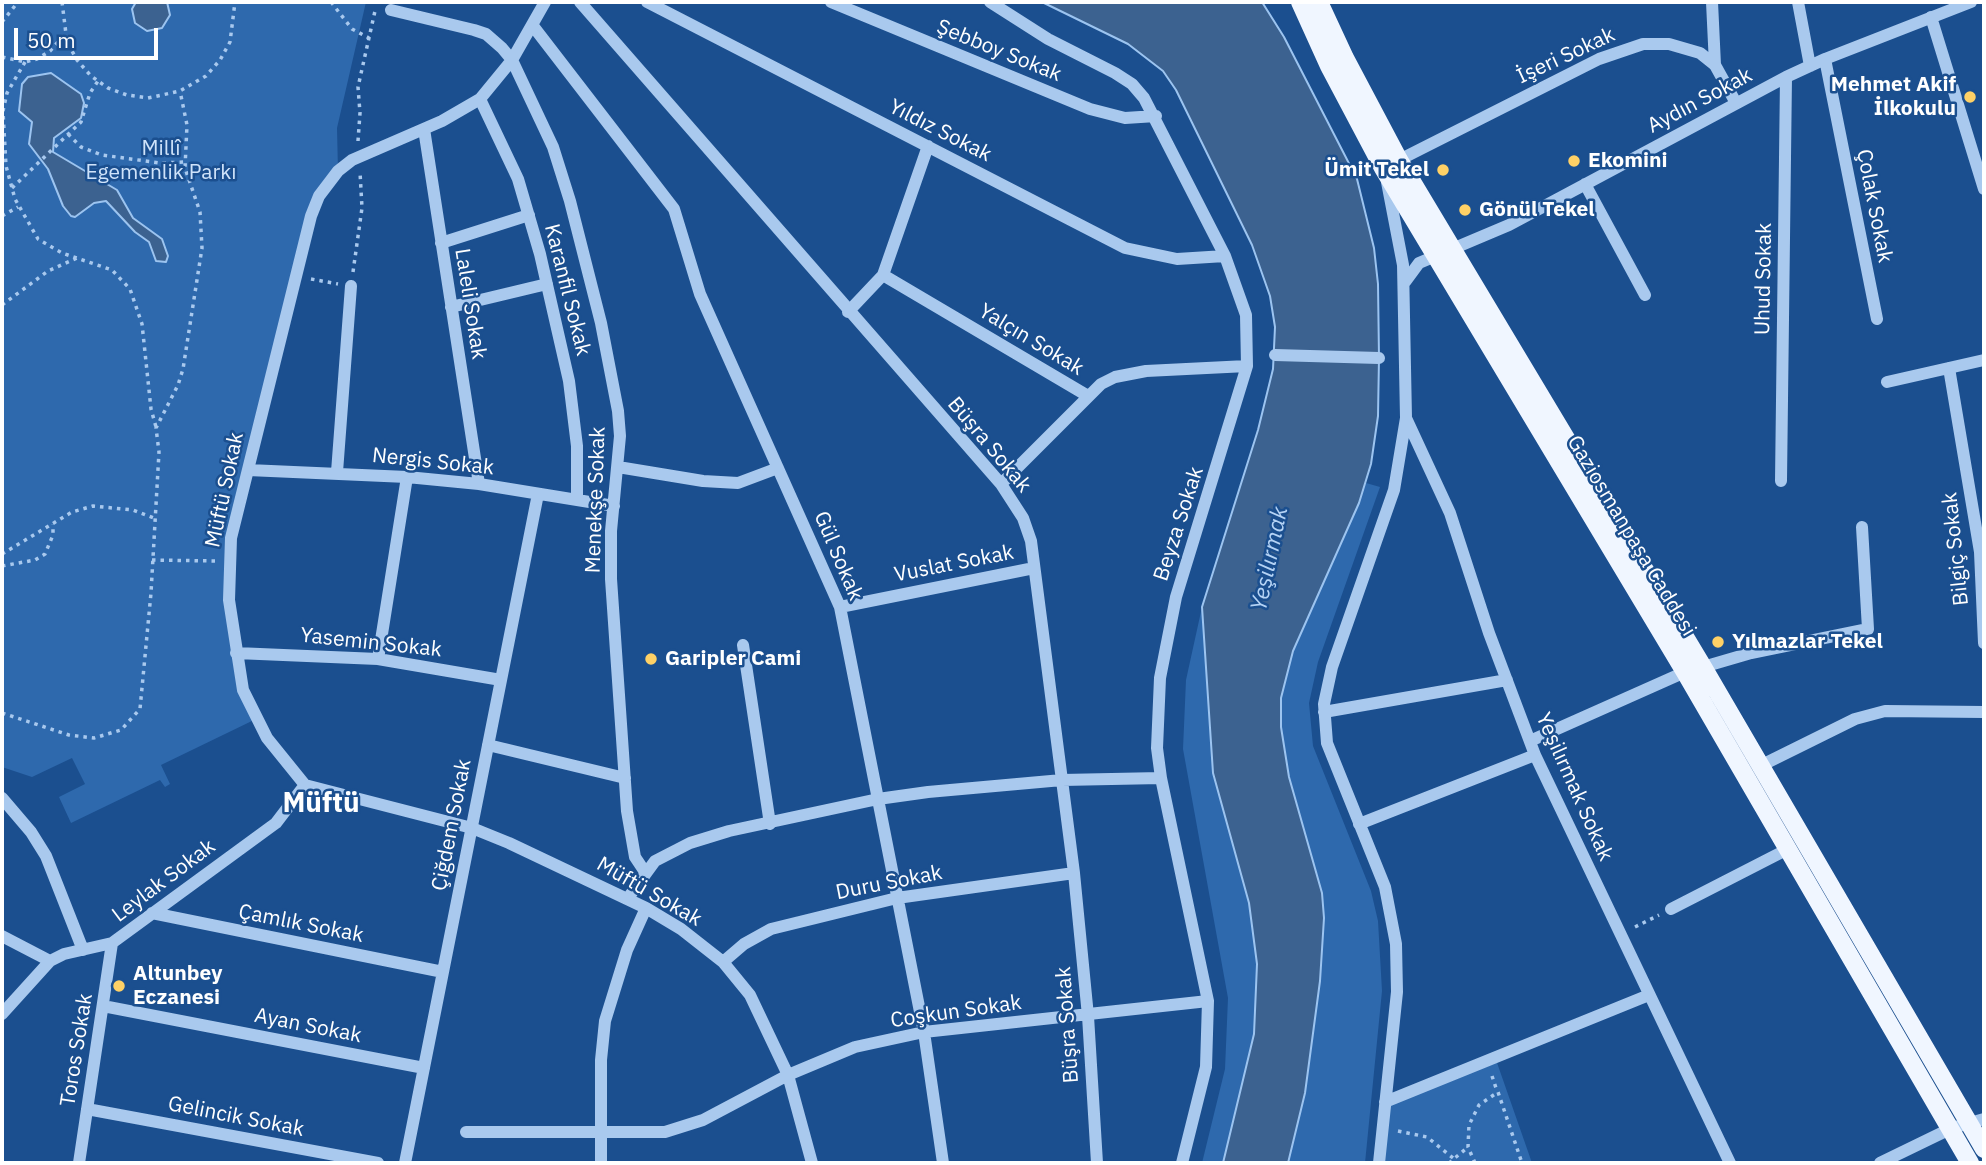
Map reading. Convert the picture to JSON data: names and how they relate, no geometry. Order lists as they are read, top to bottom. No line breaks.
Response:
{"streets":{"main road":["Gaziosmanpaşa Caddesi"],"street":["Şebboy Sokak","İşeri Sokak","Aydın Sokak","Yıldız Sokak","Çolak Sokak","Uhud Sokak","Karanfil Sokak","Laleli Sokak","Yalçın Sokak","Büşra Sokak","Nergis Sokak","Müftü Sokak","Menekşe Sokak","Beyza Sokak","Bilgiç Sokak","Gül Sokak","Vuslat Sokak","Yasemin Sokak","Yeşilırmak Sokak","Çiğdem Sokak","Leylak Sokak","Duru Sokak","Çamlık Sokak","Coşkun Sokak","Ayan Sokak","Toros Sokak","Gelincik Sokak"]},"crossings":[["Şebboy Sokak","Beyza Sokak"],["İşeri Sokak","Gaziosmanpaşa Caddesi"],["Aydın Sokak","Çolak Sokak"],["Aydın Sokak","Uhud Sokak"],["Aydın Sokak","Gaziosmanpaşa Caddesi"],["Yıldız Sokak","Beyza Sokak"],["Karanfil Sokak","Nergis Sokak"],["Karanfil Sokak","Müftü Sokak"],["Laleli Sokak","Nergis Sokak"],["Laleli Sokak","Müftü Sokak"],["Yalçın Sokak","Beyza Sokak"],["Büşra Sokak","Vuslat Sokak"],["Büşra Sokak","Duru Sokak"],["Büşra Sokak","Coşkun Sokak"],["Nergis Sokak","Müftü Sokak"],["Nergis Sokak","Menekşe Sokak"],["Nergis Sokak","Çiğdem Sokak"],["Müftü Sokak","Menekşe Sokak"],["Müftü Sokak","Gül Sokak"],["Müftü Sokak","Yasemin Sokak"],["Müftü Sokak","Çiğdem Sokak"],["Müftü Sokak","Leylak Sokak"],["Müftü Sokak","Duru Sokak"],["Müftü Sokak","Coşkun Sokak"],["Beyza Sokak","Coşkun Sokak"],["Gül Sokak","Vuslat Sokak"],["Gül Sokak","Duru Sokak"],["Gül Sokak","Coşkun Sokak"],["Yasemin Sokak","Çiğdem Sokak"],["Çiğdem Sokak","Çamlık Sokak"],["Çiğdem Sokak","Ayan Sokak"],["Leylak Sokak","Çamlık Sokak"],["Leylak Sokak","Toros Sokak"],["Ayan Sokak","Toros Sokak"],["Toros Sokak","Gelincik Sokak"]],"districts":["Müftü"],"water":["Yeşilırmak"],"parks":["Millî Egemenlik Parkı"],"places":["Mehmet Akif İlkokulu","Ekomini","Ümit Tekel","Gönül Tekel","Yılmazlar Tekel","Garipler Cami","Altunbey Eczanesi"],"scale_bar":"50 m"}
